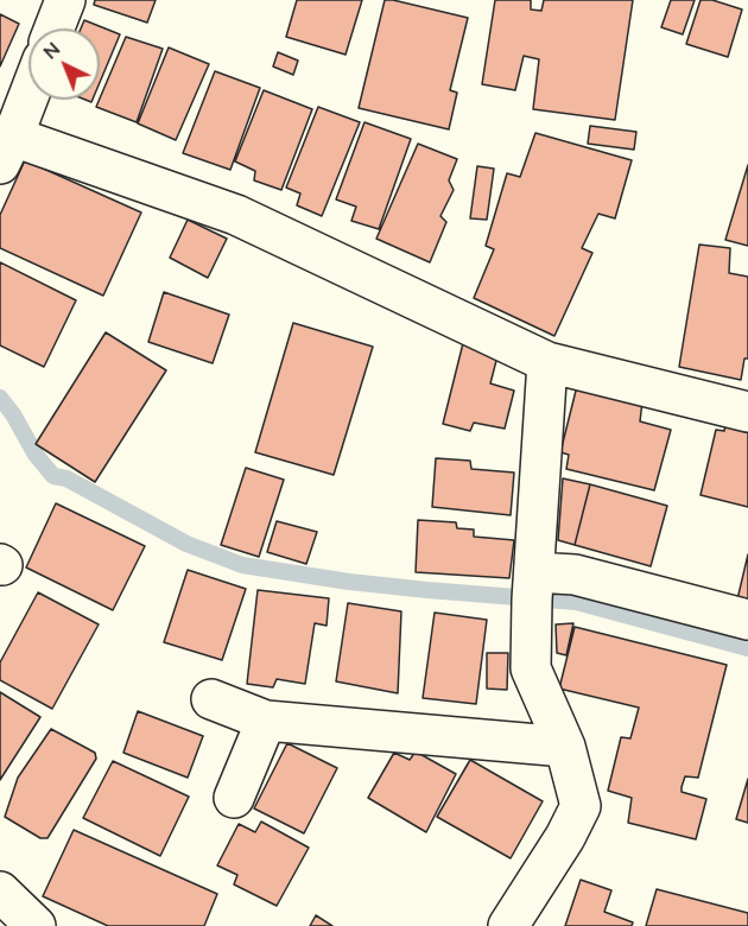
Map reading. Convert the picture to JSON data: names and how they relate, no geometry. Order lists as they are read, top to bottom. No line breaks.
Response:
{"north":"top left"}
